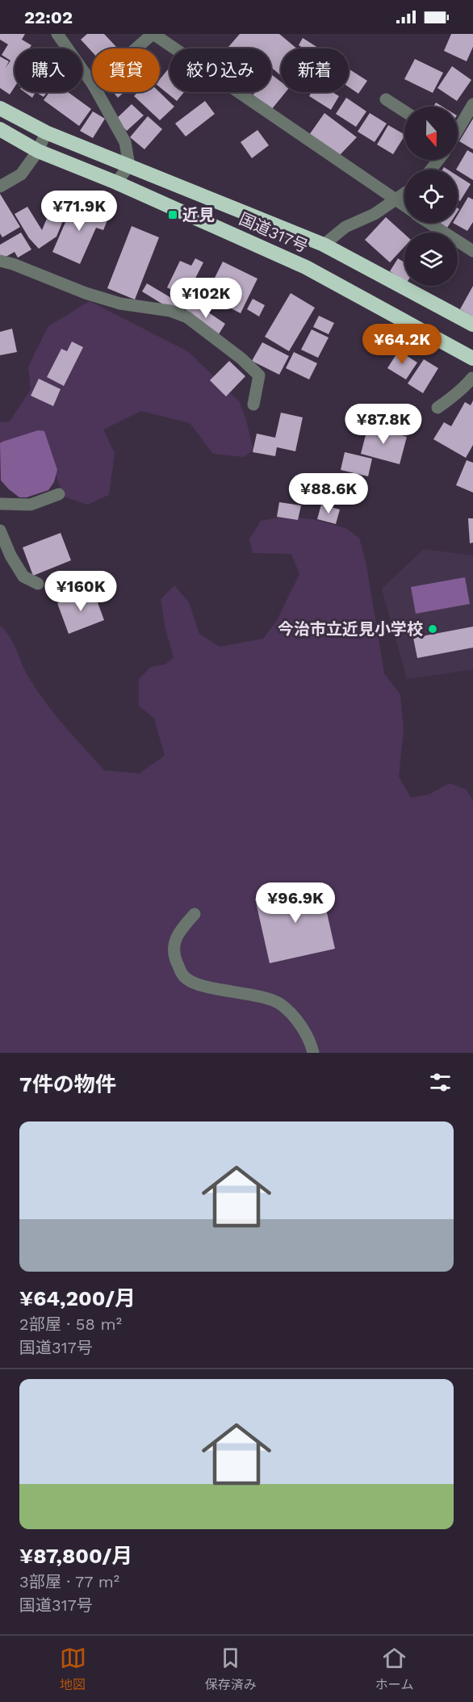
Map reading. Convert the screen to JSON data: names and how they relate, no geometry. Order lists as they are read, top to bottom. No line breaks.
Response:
{"streets":{"highway":["国道317号"]},"places":{"transit":["近見"],"other":["今治市立近見小学校"]},"north":"bottom","page":{"status":"22:02","chip":["購入","賃貸","絞り込み","新着"],"price":["¥71.9K","¥102K","¥64.2K","¥87.8K","¥88.6K","¥160K","¥96.9K"],"heading":"7件の物件","list":[{"name":"¥64,200/月","note":"2部屋 · 58 m² · 国道317号"},{"name":"¥87,800/月","note":"3部屋 · 77 m² · 国道317号"}],"tabs":["地図","保存済み","ホーム"]}}
